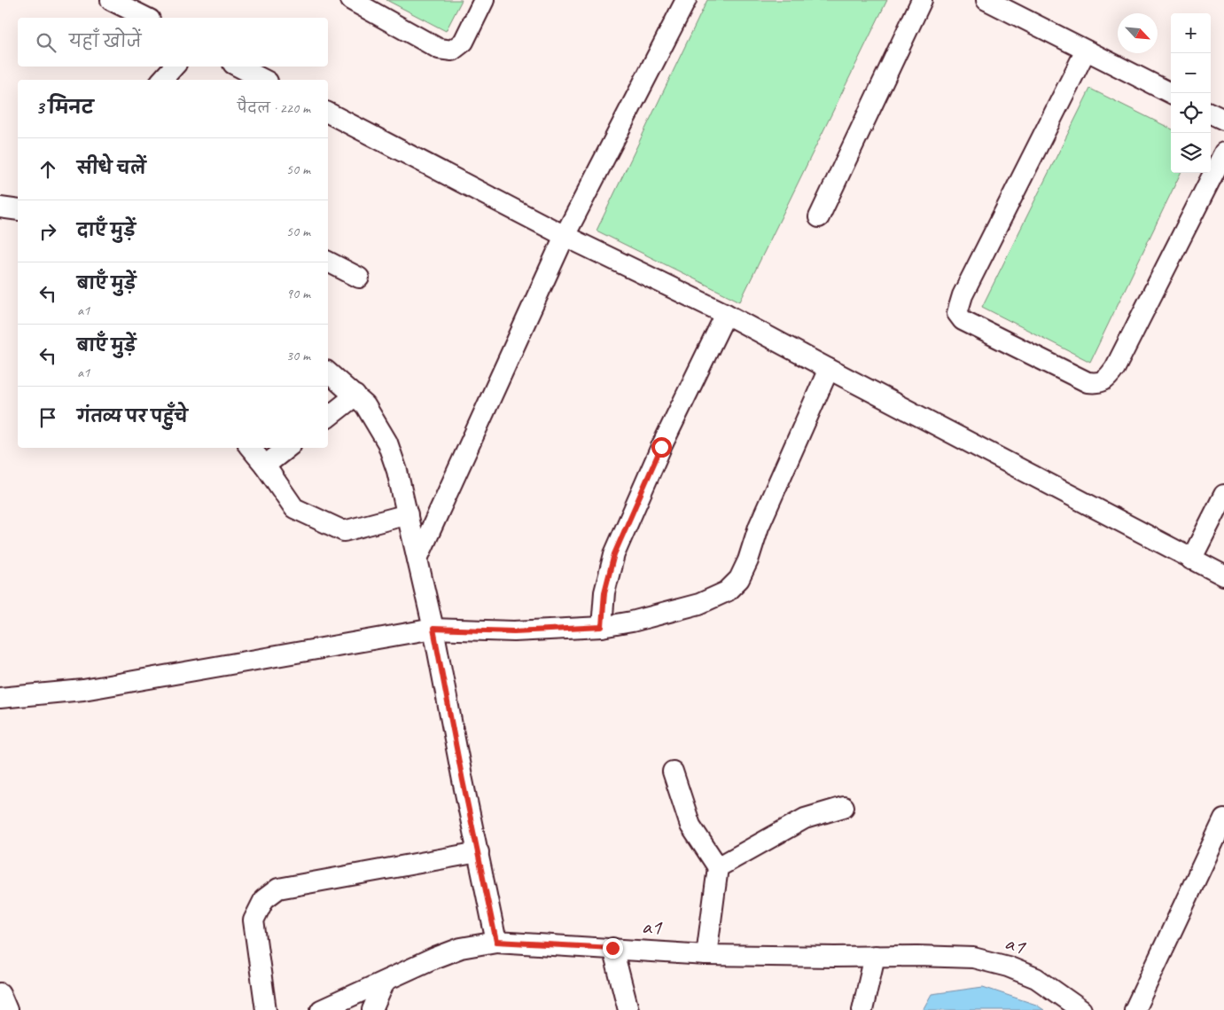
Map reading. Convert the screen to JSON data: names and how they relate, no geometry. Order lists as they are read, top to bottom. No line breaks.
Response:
{"streets":{"street":["a1"]},"north":"bottom right","page":{"map_buttons":["+","−"],"search":"यहाँ खोजें","heading":["3 मिनट","पैदल · 220 m"],"list":[["सीधे चलें","50 m"],["दाएँ मुड़ें","50 m"],["बाएँ मुड़ें","a1","90 m"],["बाएँ मुड़ें","a1","30 m"],"गंतव्य पर पहुँचे"]}}
